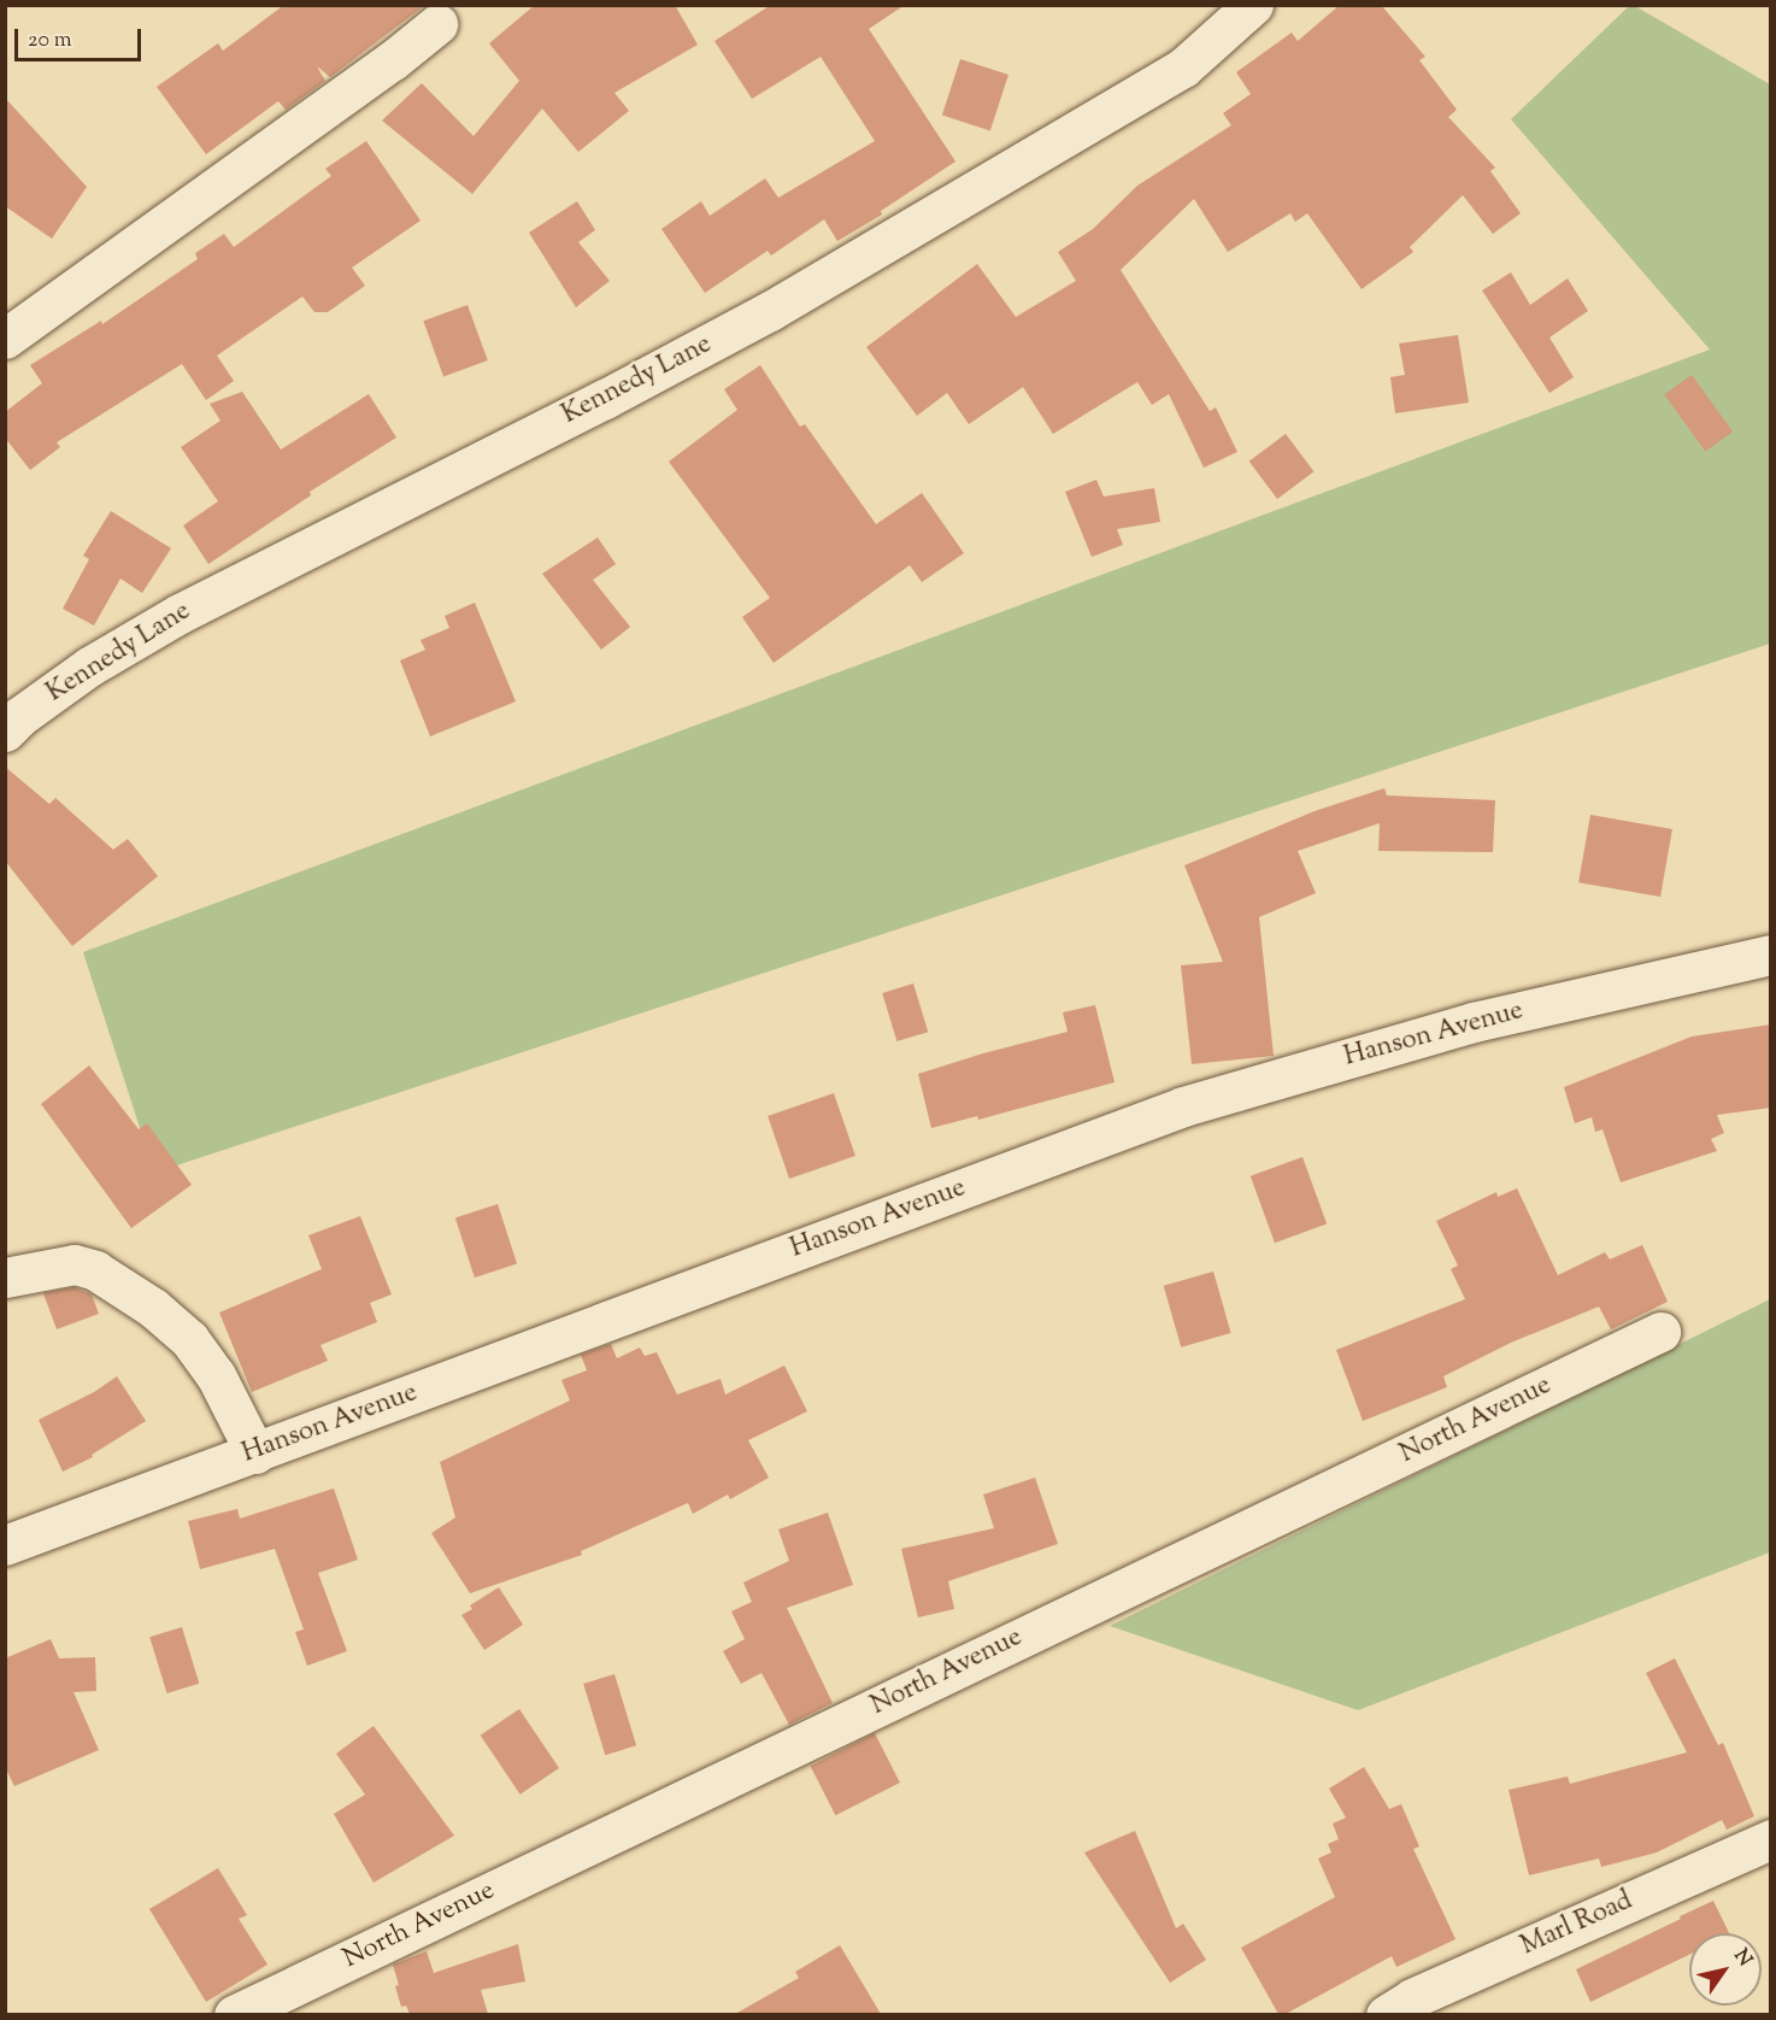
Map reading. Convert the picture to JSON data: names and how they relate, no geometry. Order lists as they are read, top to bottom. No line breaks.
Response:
{"streets":{"street":["Kennedy Lane","Hanson Avenue","North Avenue","Marl Road"]},"scale_bar":"20 m","north":"top right"}
